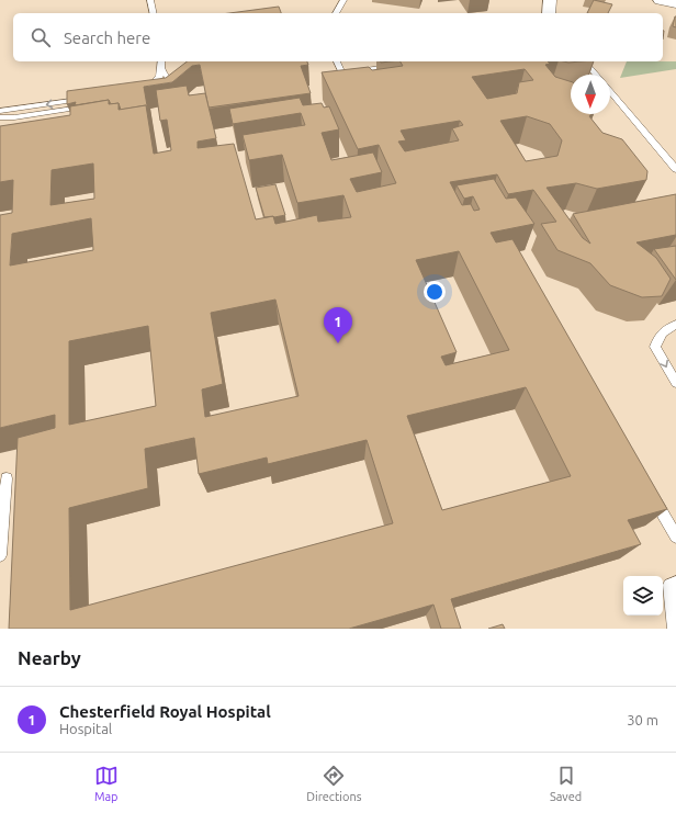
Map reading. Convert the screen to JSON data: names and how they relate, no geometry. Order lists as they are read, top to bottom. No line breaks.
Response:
{"north":"bottom","page":{"search":"Search here","pins":"1","heading":"Nearby","list":[{"mark":"1","name":"Chesterfield Royal Hospital","note":"Hospital","value":"30 m"}],"nav":["Map","Directions","Saved"]}}
